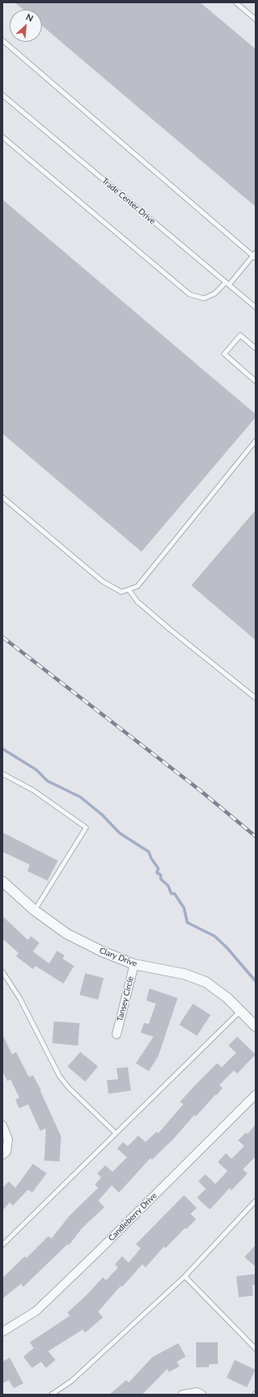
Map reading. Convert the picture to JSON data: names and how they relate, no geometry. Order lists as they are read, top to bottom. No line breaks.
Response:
{"streets":{"street":["Clary Drive","Tansey Circle","Candleberry Drive"],"lane":["Trade Center Drive"]},"crossings":[["Clary Drive","Tansey Circle"]],"north":"top right"}
